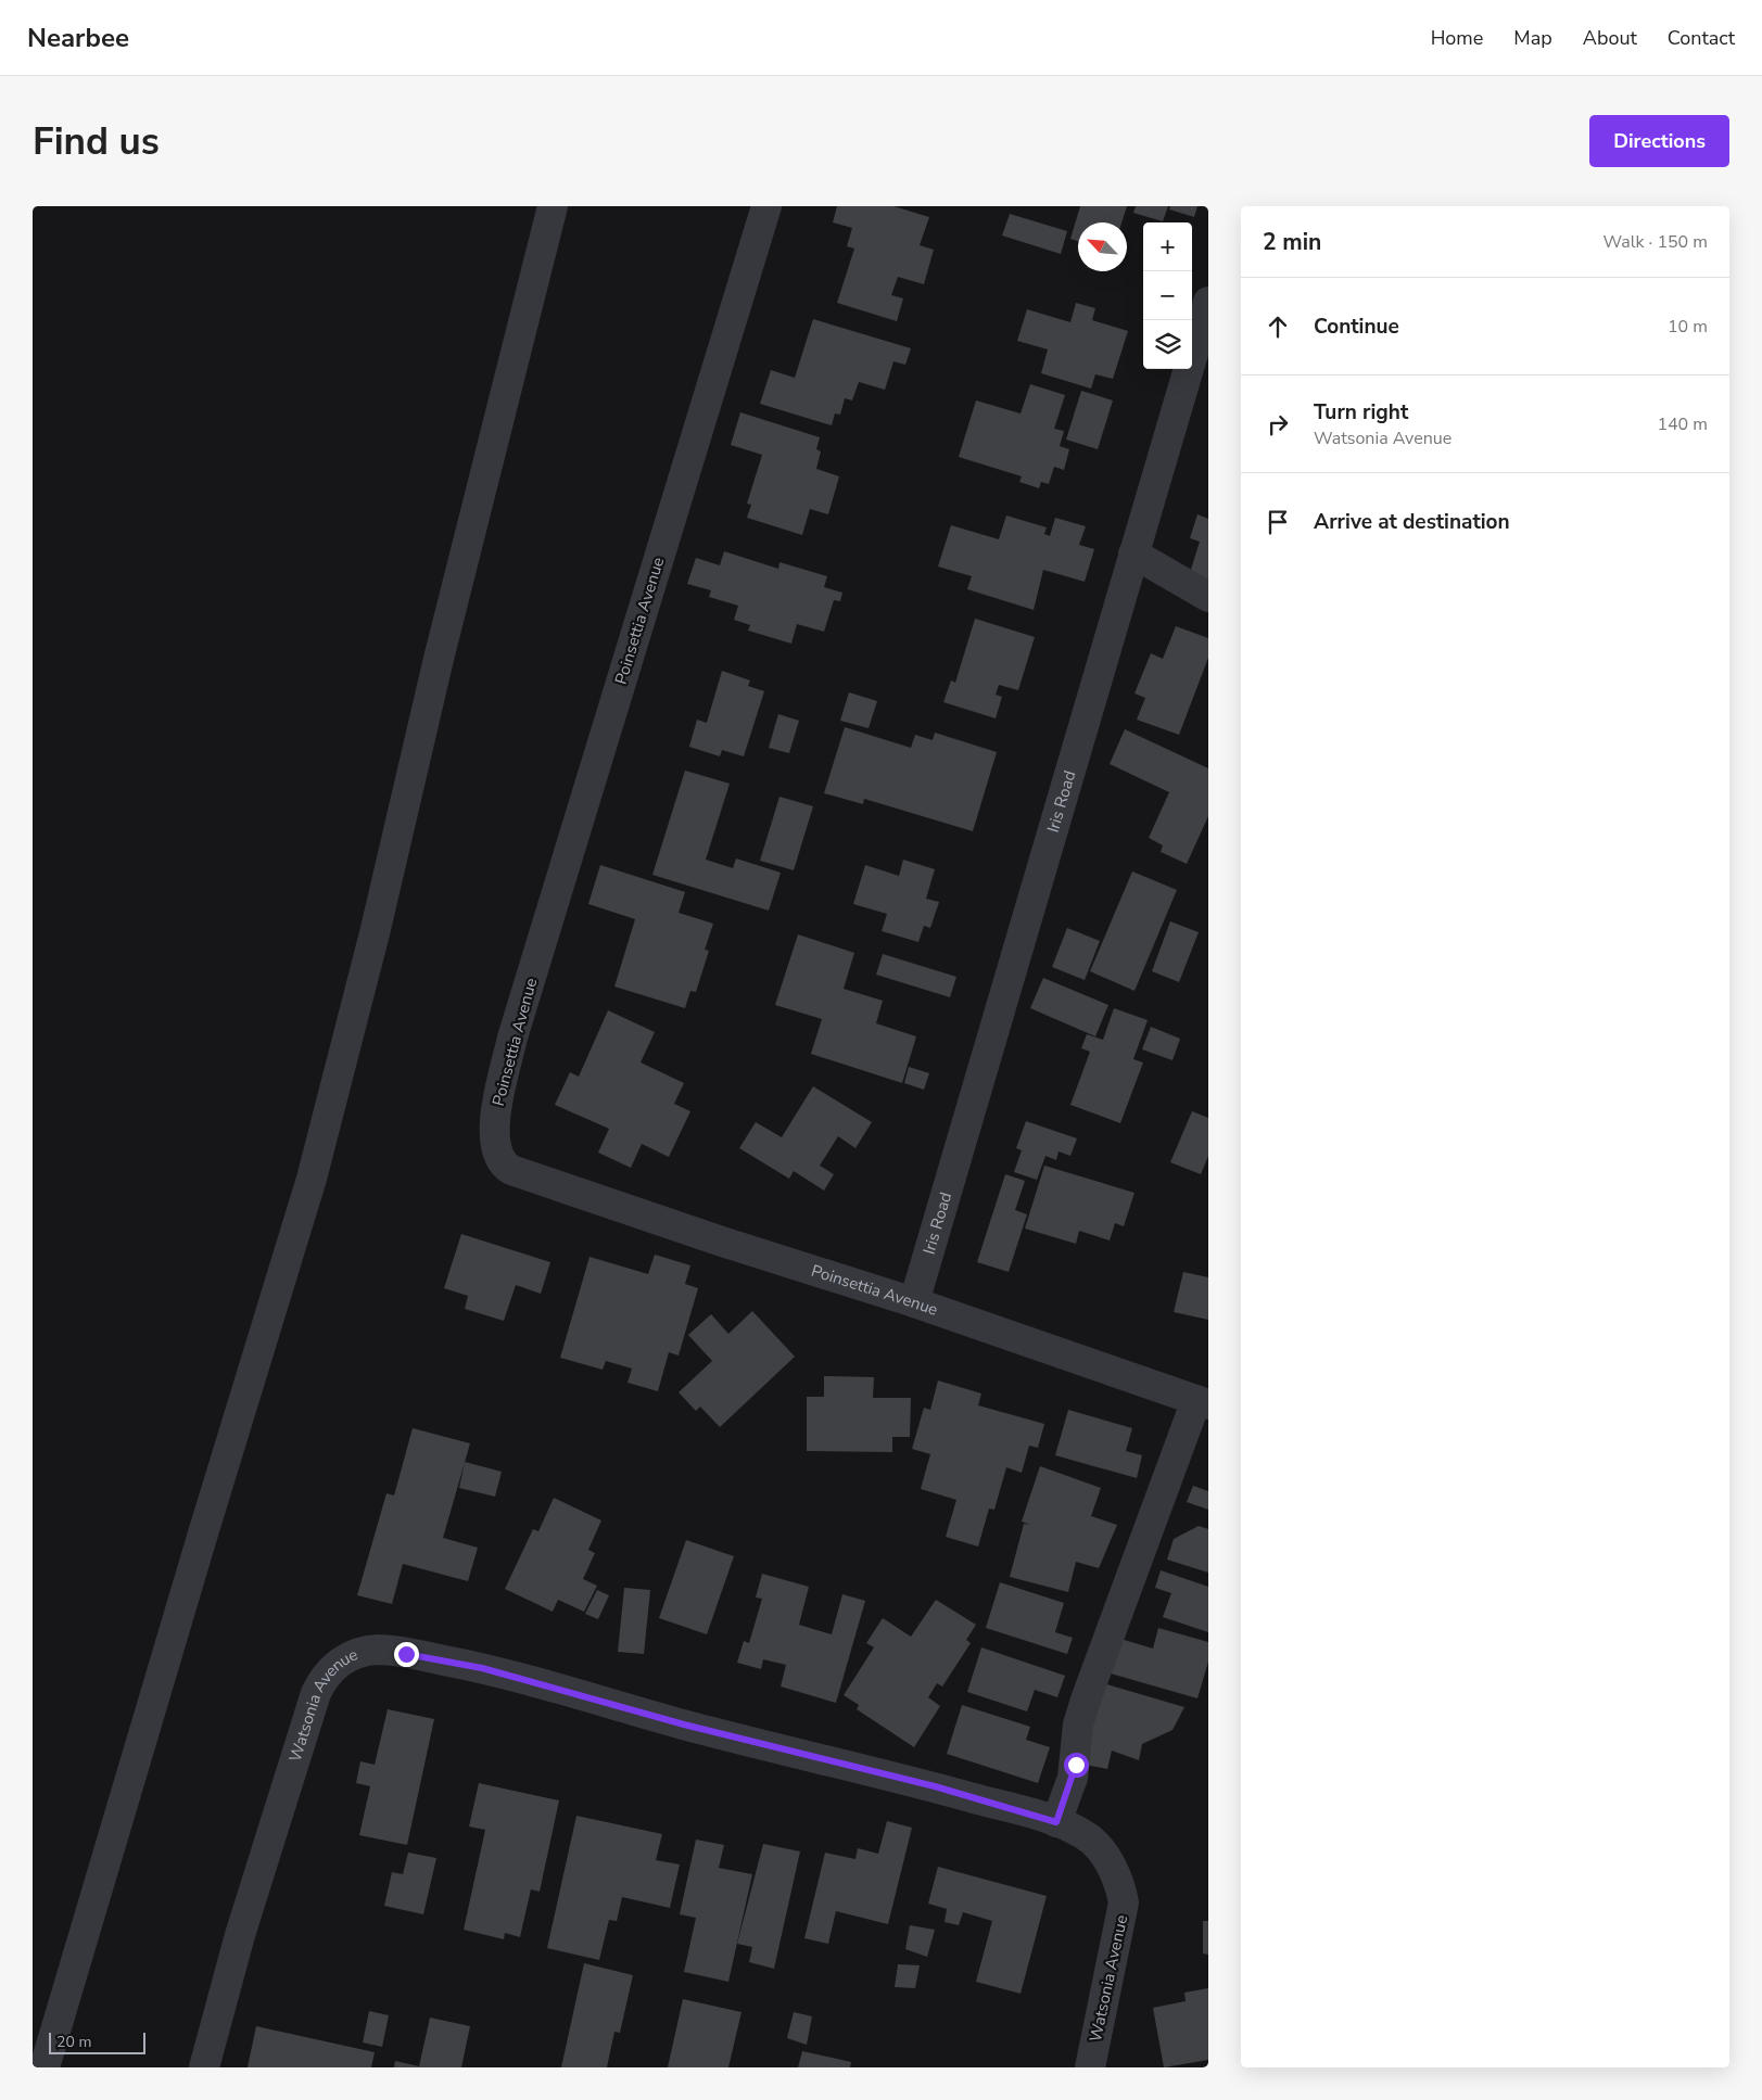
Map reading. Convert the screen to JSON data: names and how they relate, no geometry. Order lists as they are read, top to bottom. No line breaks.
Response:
{"streets":{"street":["Poinsettia Avenue","Iris Road","Watsonia Avenue"]},"crossings":[["Poinsettia Avenue","Iris Road"]],"scale_bar":"20 m","north":"top left","page":{"header":"Nearbee","nav":["Home","Map","About","Contact"],"buttons":"Directions","title":"Find us","heading":["2 min","Walk · 150 m"],"map_buttons":["+","−"],"list":[["Continue","10 m"],["Turn right","Watsonia Avenue","140 m"],"Arrive at destination"],"scale":"20 m"}}
